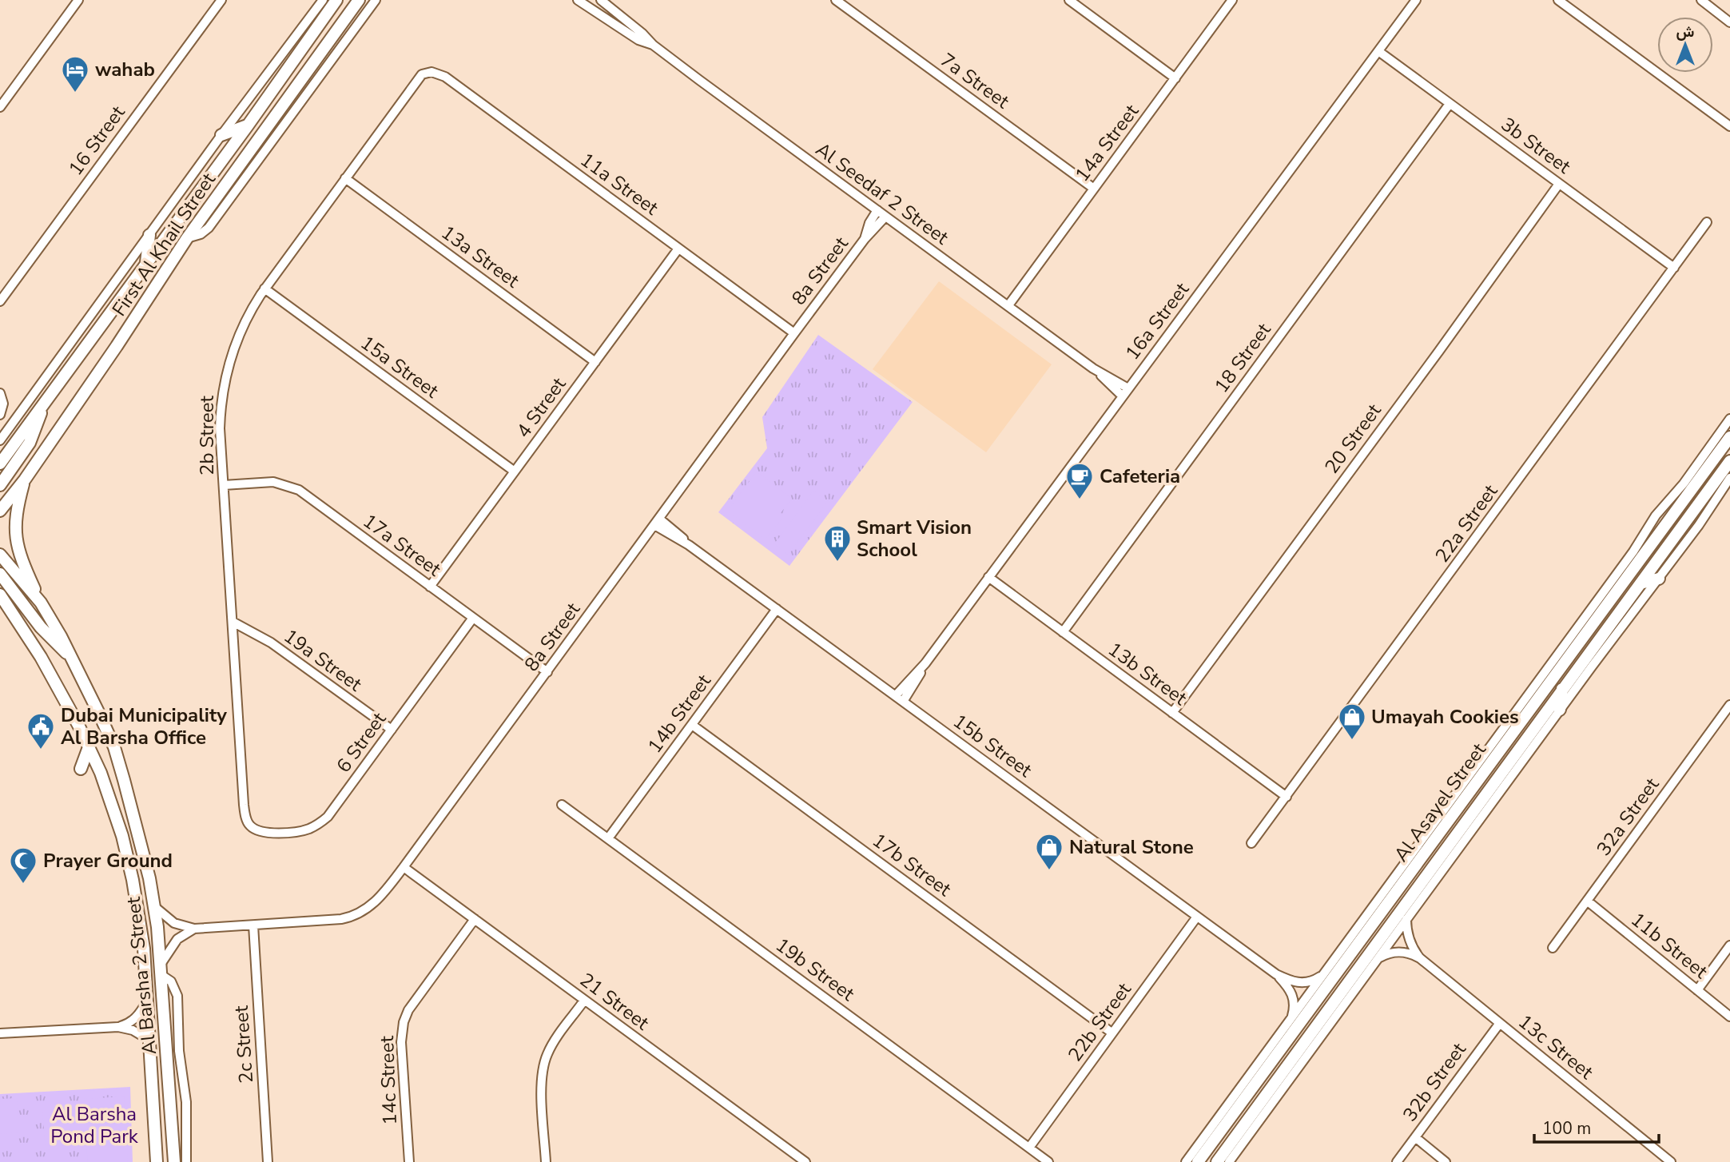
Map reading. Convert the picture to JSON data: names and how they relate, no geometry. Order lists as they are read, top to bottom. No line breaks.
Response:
{"streets":{"street":["7a Street","16 Street","14a Street","3b Street","11a Street","Al Seedaf 2 Street","First Al Khail Street","13a Street","8a Street","16a Street","18 Street","15a Street","4 Street","2b Street","20 Street","22a Street","17a Street","19a Street","13b Street","14b Street","6 Street","15b Street","Al Asayel Street","32a Street","17b Street","11b Street","19b Street","Al Barsha 2 Street","21 Street","22b Street","2c Street","13c Street","14c Street","32b Street"]},"crossings":[["7a Street","14a Street"],["14a Street","Al Seedaf 2 Street"],["3b Street","16a Street"],["3b Street","18 Street"],["3b Street","20 Street"],["3b Street","22a Street"],["11a Street","8a Street"],["11a Street","4 Street"],["11a Street","2b Street"],["Al Seedaf 2 Street","8a Street"],["Al Seedaf 2 Street","16a Street"],["13a Street","4 Street"],["13a Street","2b Street"],["8a Street","17a Street"],["8a Street","15b Street"],["8a Street","Al Barsha 2 Street"],["8a Street","21 Street"],["8a Street","2c Street"],["16a Street","13b Street"],["16a Street","15b Street"],["18 Street","13b Street"],["15a Street","4 Street"],["15a Street","2b Street"],["4 Street","17a Street"],["2b Street","17a Street"],["2b Street","19a Street"],["2b Street","6 Street"],["20 Street","13b Street"],["22a Street","13b Street"],["17a Street","6 Street"],["19a Street","6 Street"],["14b Street","15b Street"],["14b Street","17b Street"],["14b Street","19b Street"],["15b Street","Al Asayel Street"],["15b Street","22b Street"],["32a Street","11b Street"],["17b Street","22b Street"],["19b Street","22b Street"],["21 Street","14c Street"],["13c Street","32b Street"]],"parks":["Al Barsha Pond Park"],"places":{"hotel":["wahab"],"cafe":["Cafeteria"],"building":["Smart Vision School"],"shop":["Umayah Cookies","Natural Stone"],"public building":["Dubai Municipality Al Barsha Office"],"mosque":["Prayer Ground"]},"scale_bar":"100 m","north":"top"}
